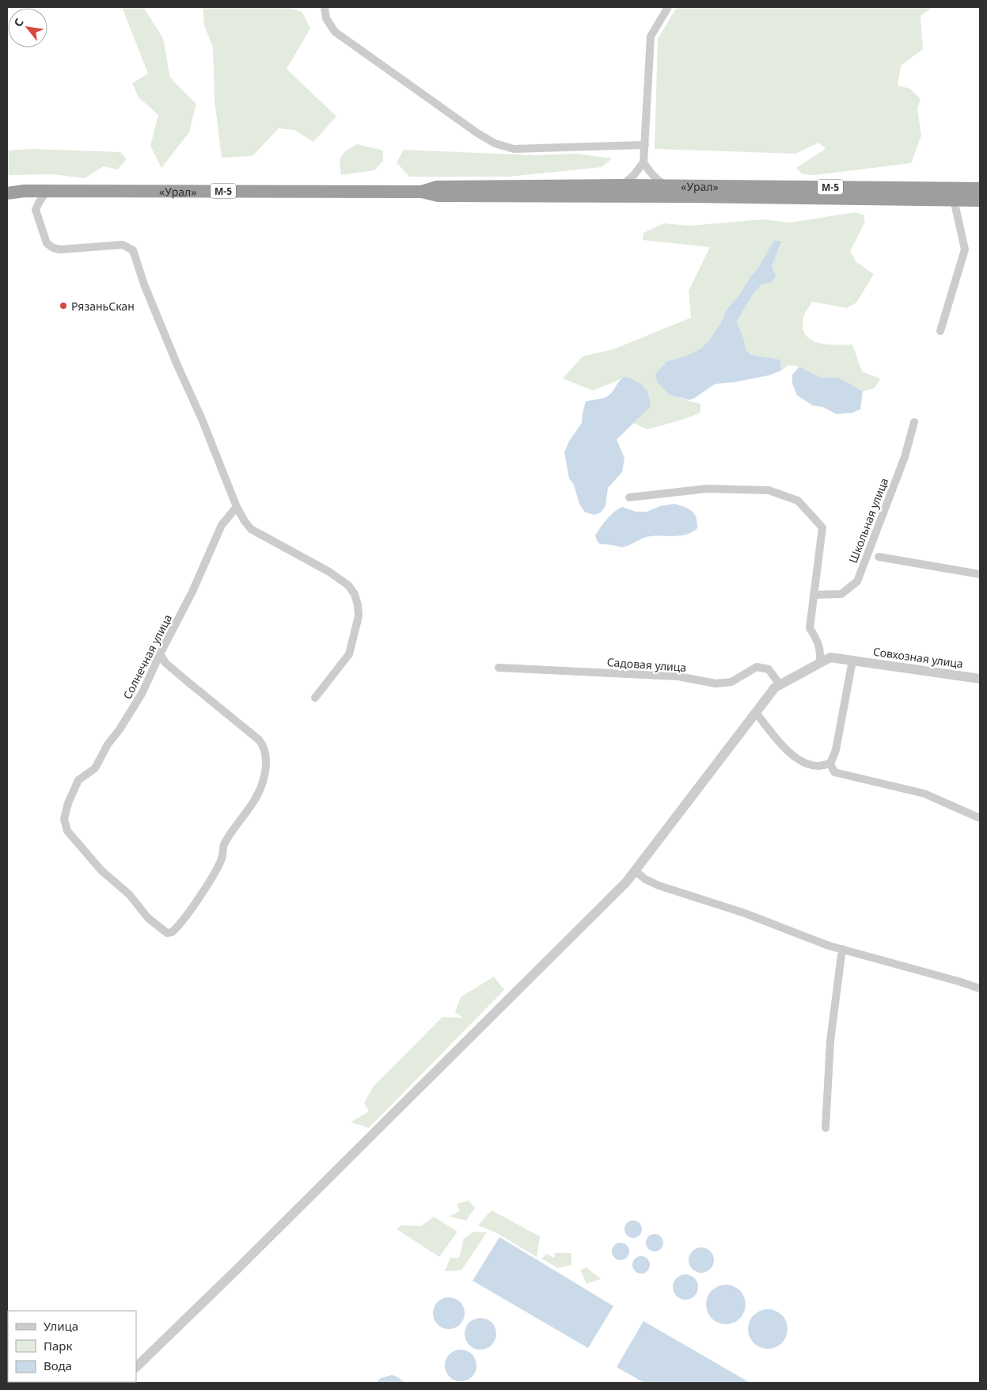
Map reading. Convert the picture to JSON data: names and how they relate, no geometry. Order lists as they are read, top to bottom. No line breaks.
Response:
{"streets":{"highway":["«Урал»","М-5"],"street":["Школьная улица","Солнечная улица","Совхозная улица","Садовая улица"]},"crossings":[["Совхозная улица","Садовая улица"]],"places":["РязаньСкан"],"legend":["Улица","Парк","Вода"],"north":"top left"}
